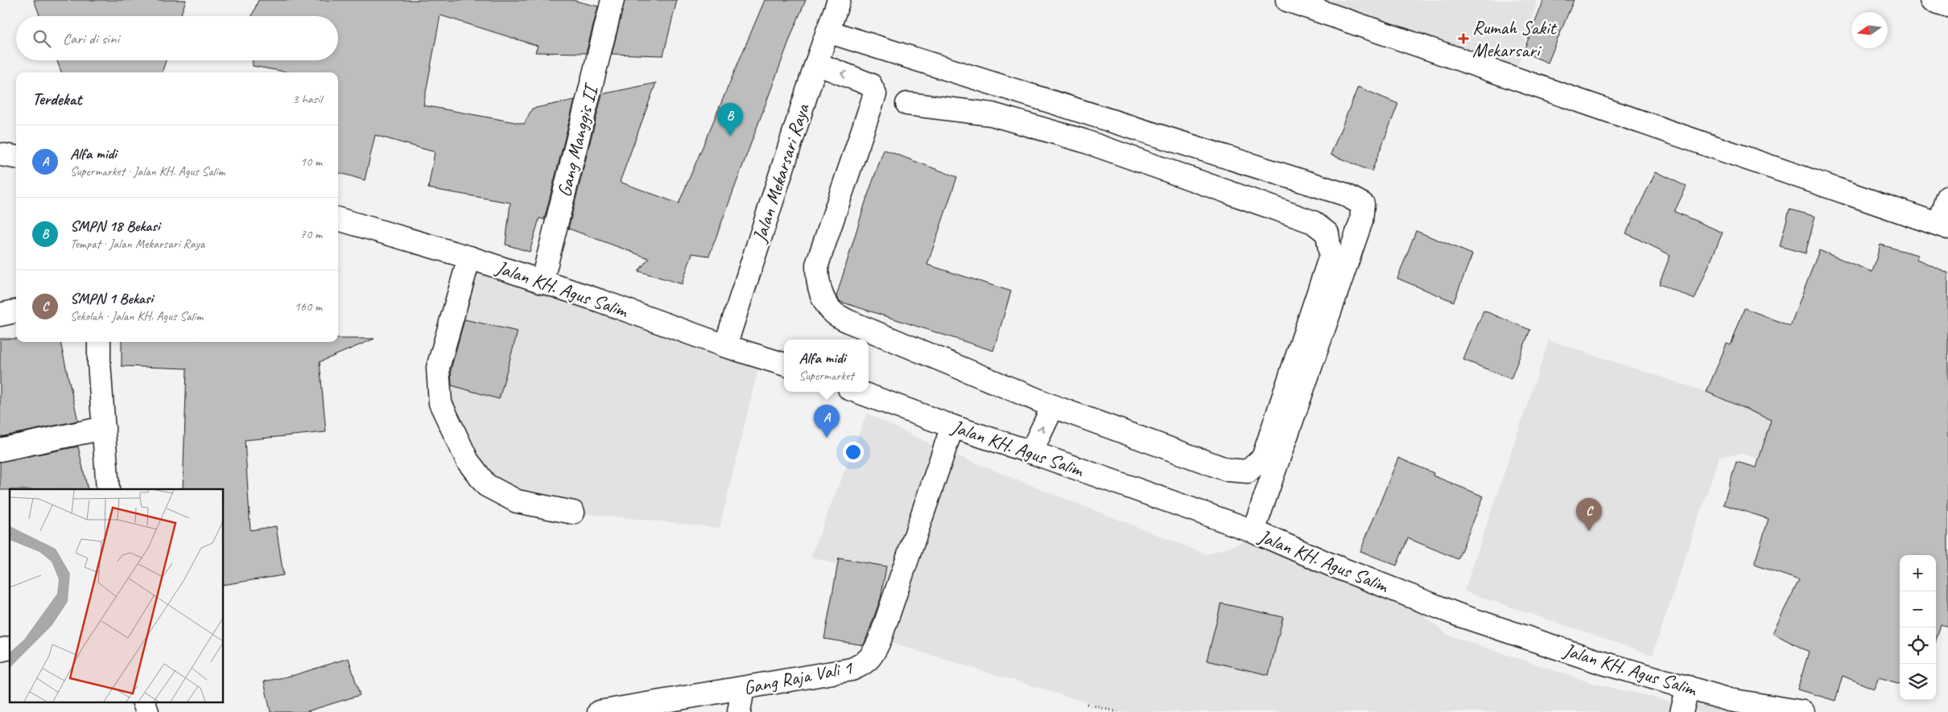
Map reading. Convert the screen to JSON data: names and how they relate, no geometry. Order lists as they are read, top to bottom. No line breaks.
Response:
{"streets":{"street":["Gang Manggis II","Jalan Mekarsari Raya","Jalan KH. Agus Salim","Gang Raja Vali 1"]},"crossings":[["Gang Manggis II","Jalan KH. Agus Salim"],["Jalan Mekarsari Raya","Jalan KH. Agus Salim"],["Jalan KH. Agus Salim","Gang Raja Vali 1"]],"places":{"health":["Rumah Sakit Mekarsari"]},"north":"left","page":{"search":"Cari di sini","heading":["Terdekat","3 hasil"],"pins":["B","A","C"],"list":[{"mark":"A","name":"Alfa midi","note":"Supermarket · Jalan KH. Agus Salim","value":"10 m"},{"mark":"B","name":"SMPN 18 Bekasi","note":"Tempat · Jalan Mekarsari Raya","value":"70 m"},{"mark":"C","name":"SMPN 1 Bekasi","note":"Sekolah · Jalan KH. Agus Salim","value":"160 m"}],"popup":["Alfa midi","Supermarket"],"map_buttons":["+","−"]}}
